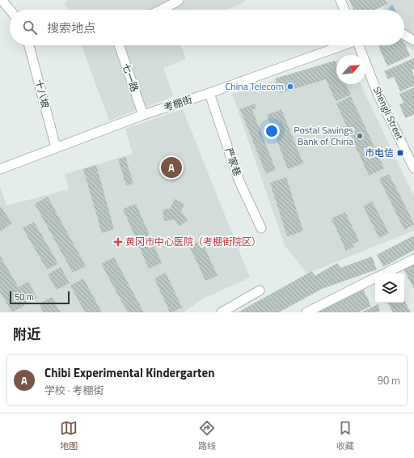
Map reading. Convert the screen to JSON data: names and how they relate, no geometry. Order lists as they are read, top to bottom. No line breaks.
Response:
{"streets":{"street":["七一路","十八坡","考棚街","Shengli Street","严家巷"]},"crossings":[["七一路","考棚街"],["十八坡","考棚街"],["考棚街","严家巷"]],"places":{"other":["China Telecom","Postal Savings Bank of China"],"transit":["市电信"],"health":["黄冈市中心医院（考棚街院区）"]},"scale_bar":"50 m","north":"top right","page":{"search":"搜索地点","pins":"A","scale":"50 m","heading":"附近","list":[{"mark":"A","name":"Chibi Experimental Kindergarten","note":"学校 · 考棚街","value":"90 m"}],"nav":["地图","路线","收藏"]}}
